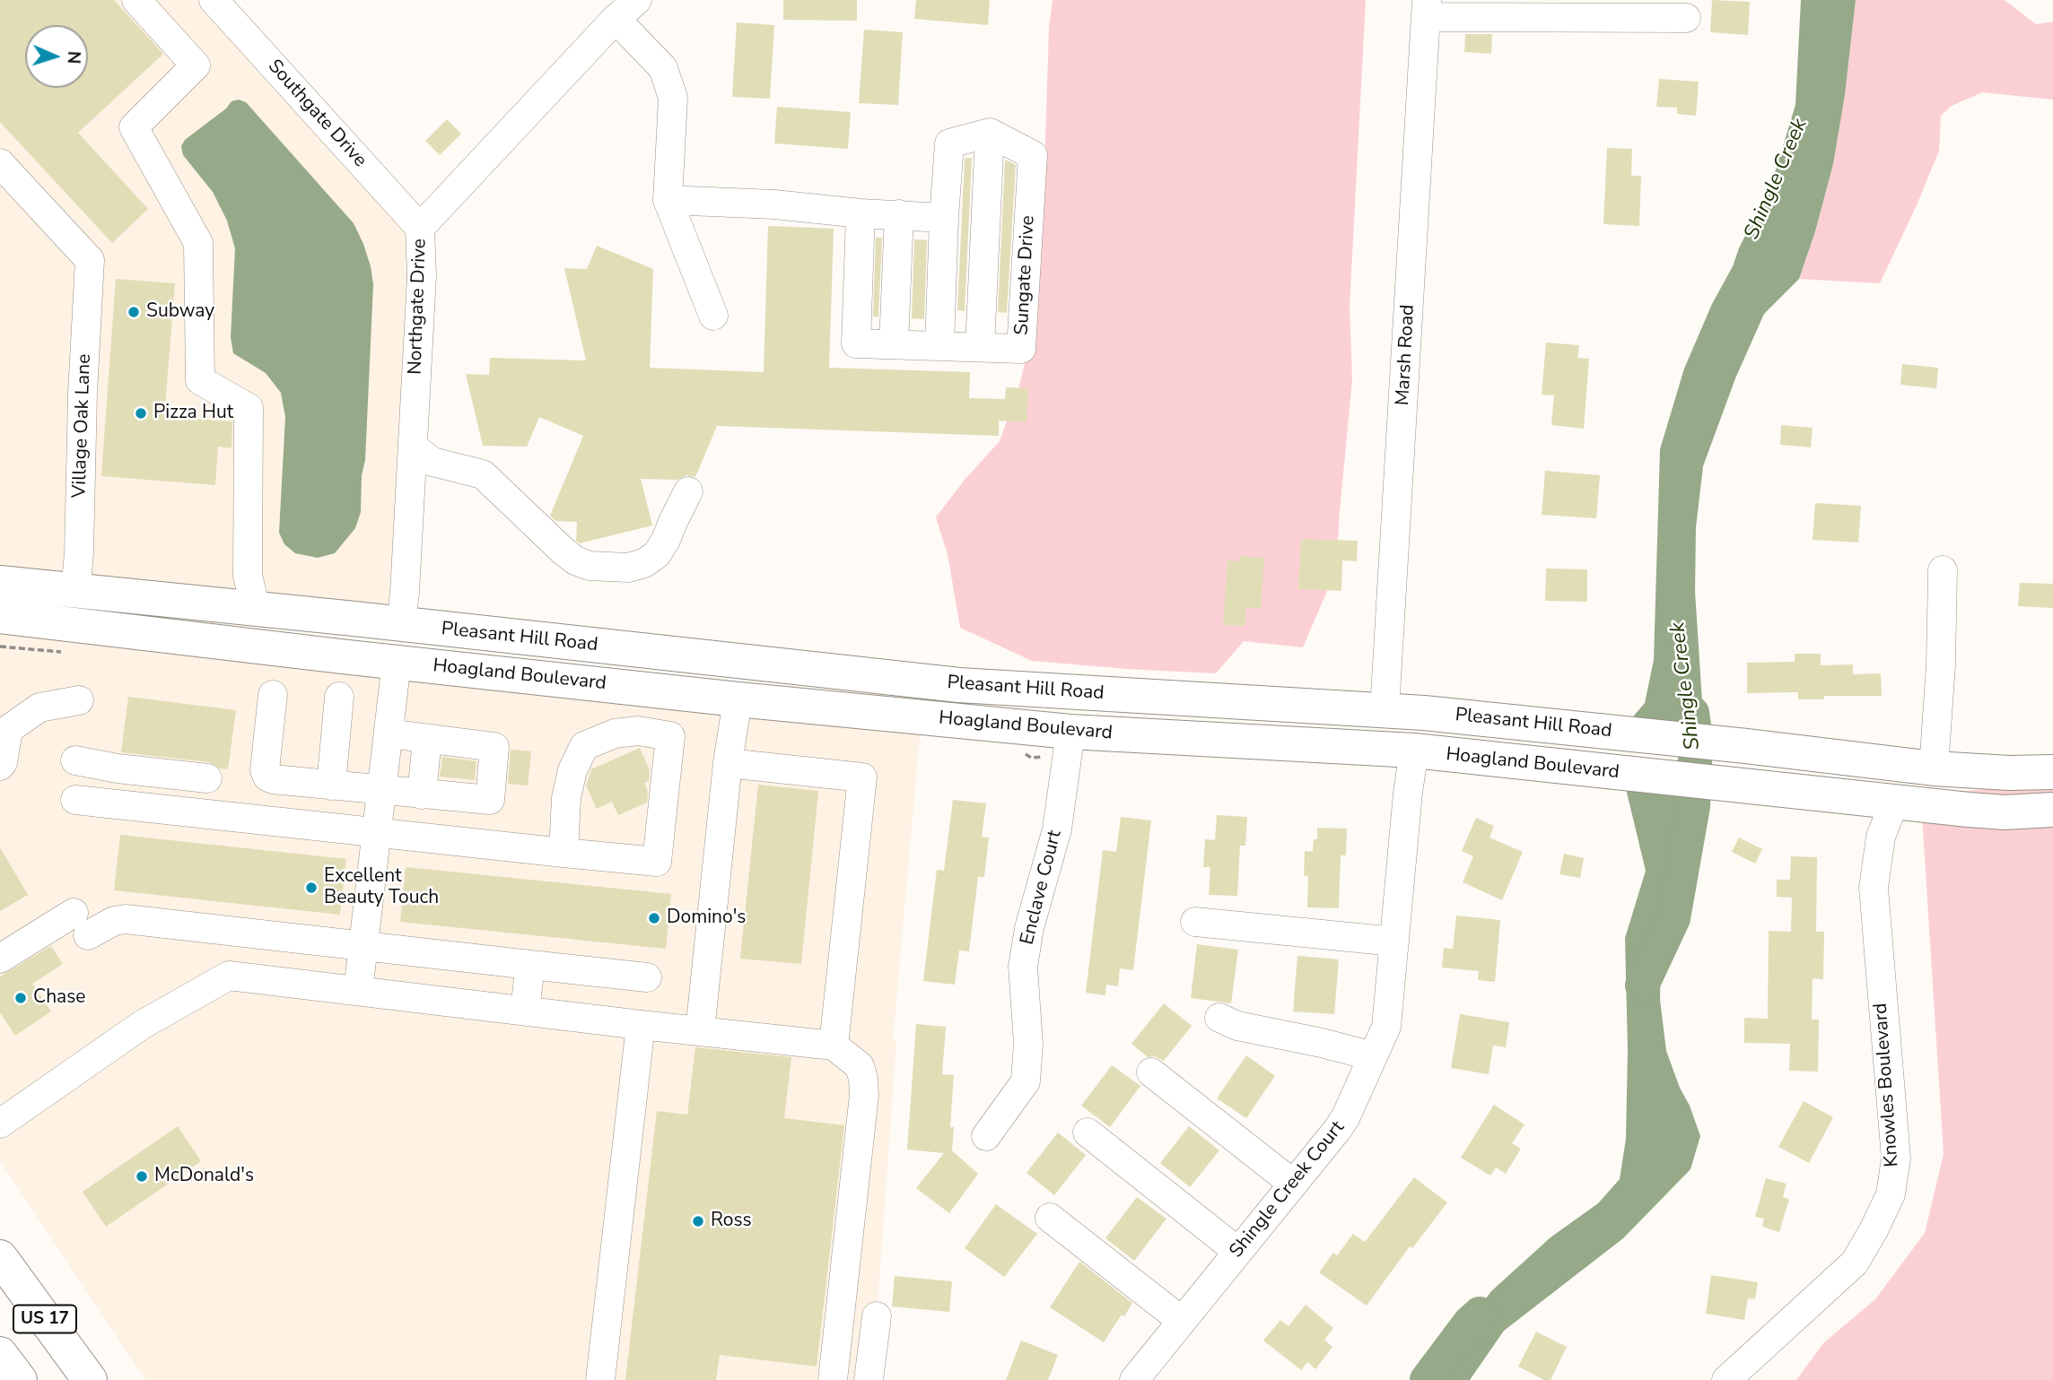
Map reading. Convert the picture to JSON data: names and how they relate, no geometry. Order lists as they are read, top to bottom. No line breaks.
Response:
{"streets":{"main road":["Pleasant Hill Road","Hoagland Boulevard","US 17"],"street":["Southgate Drive","Sungate Drive","Northgate Drive","Marsh Road","Village Oak Lane","Enclave Court","Knowles Boulevard","Shingle Creek Court"]},"crossings":[["Southgate Drive","Northgate Drive"],["Northgate Drive","Pleasant Hill Road"],["Marsh Road","Pleasant Hill Road"],["Village Oak Lane","Pleasant Hill Road"],["Hoagland Boulevard","Enclave Court"],["Hoagland Boulevard","Knowles Boulevard"],["Hoagland Boulevard","Shingle Creek Court"]],"water":["Shingle Creek"],"places":["Subway","Pizza Hut","Excellent Beauty Touch","Domino's","Chase","McDonald's","Ross"],"north":"right"}
